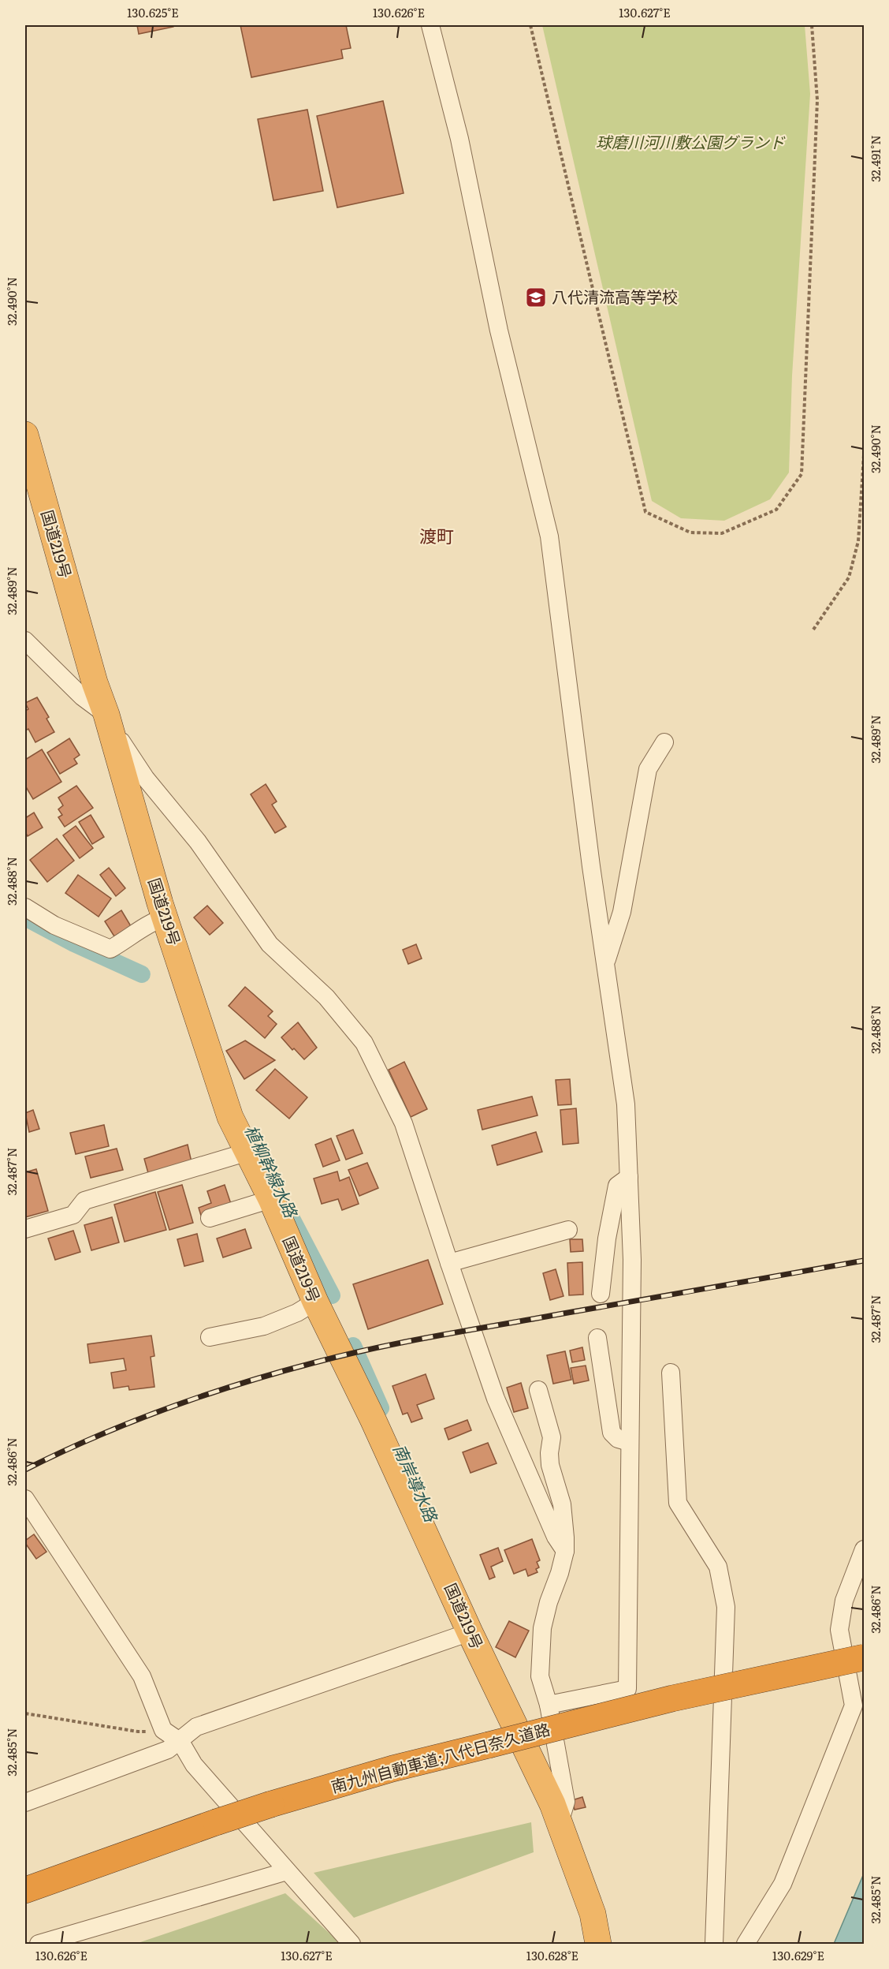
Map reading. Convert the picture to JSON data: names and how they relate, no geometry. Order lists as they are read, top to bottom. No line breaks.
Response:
{"streets":{"highway":["国道219号","南九州自動車道;八代日奈久道路"]},"districts":["渡町"],"water":["植柳幹線水路","南岸導水路"],"parks":["球磨川河川敷公園グランド"],"places":{"school or university":["八代清流高等学校"]},"coordinates":["130.625°E","130.626°E","130.627°E","32.491°N","32.490°N","32.489°N","32.488°N","32.487°N","32.486°N","32.485°N","130.628°E","130.629°E"]}
